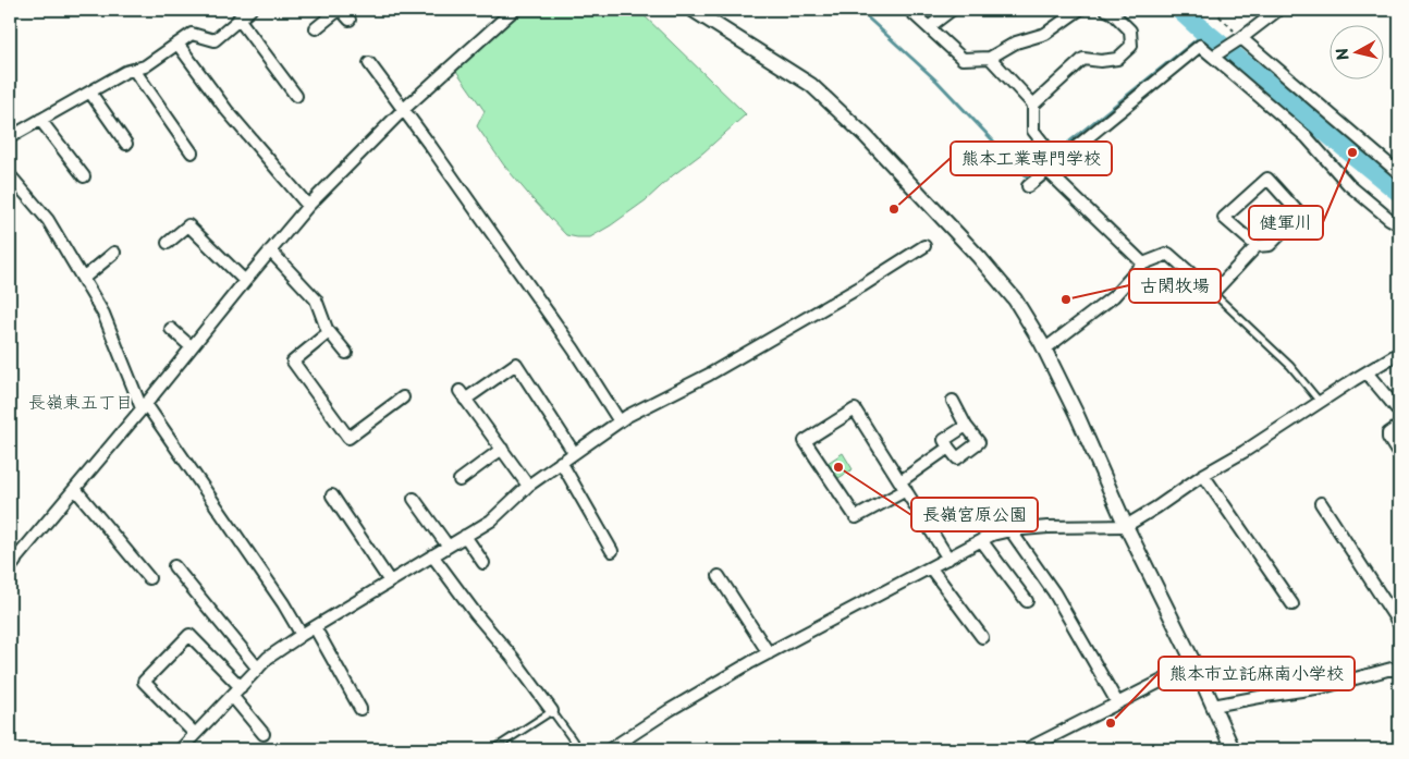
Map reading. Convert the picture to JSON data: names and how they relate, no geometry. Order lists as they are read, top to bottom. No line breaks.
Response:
{"districts":["長嶺東五丁目"],"places":["健軍川","熊本工業専門学校","古閑牧場","長嶺宮原公園","熊本市立託麻南小学校"],"north":"left"}
